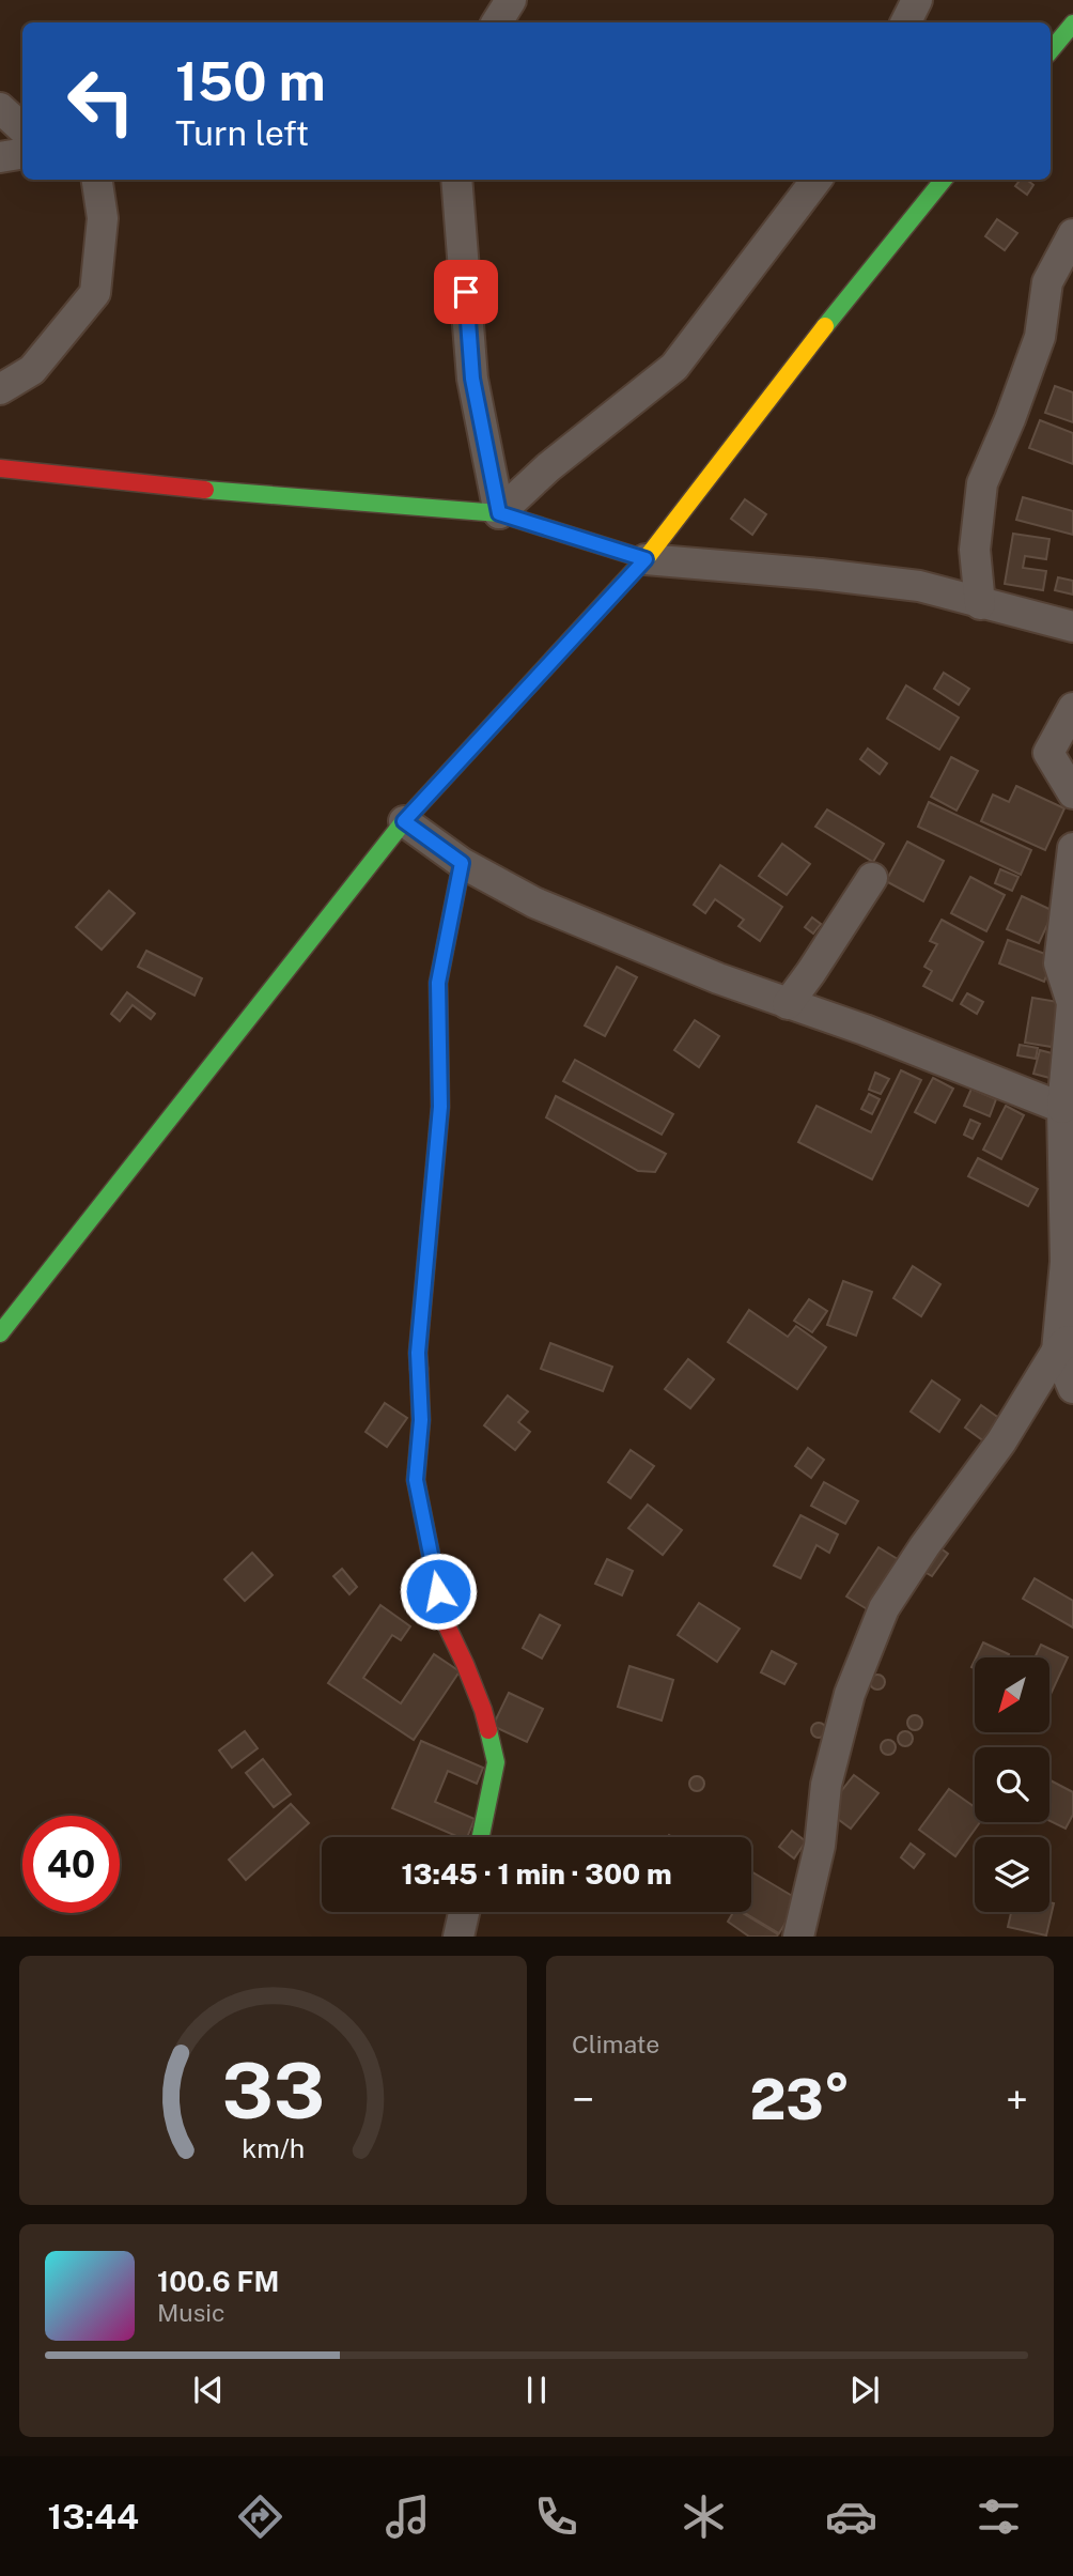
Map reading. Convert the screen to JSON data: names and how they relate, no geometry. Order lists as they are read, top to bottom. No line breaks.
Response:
{"north":"bottom left","page":{"turn":["150 m","Turn left"],"limit":"40","trip":"13:45 · 1 min · 300 m","tile":"Climate","heat":["−","23°","+"],"song":["100.6 FM","Music"],"tabs":"13:44","gauge":["33","km/h"]}}
